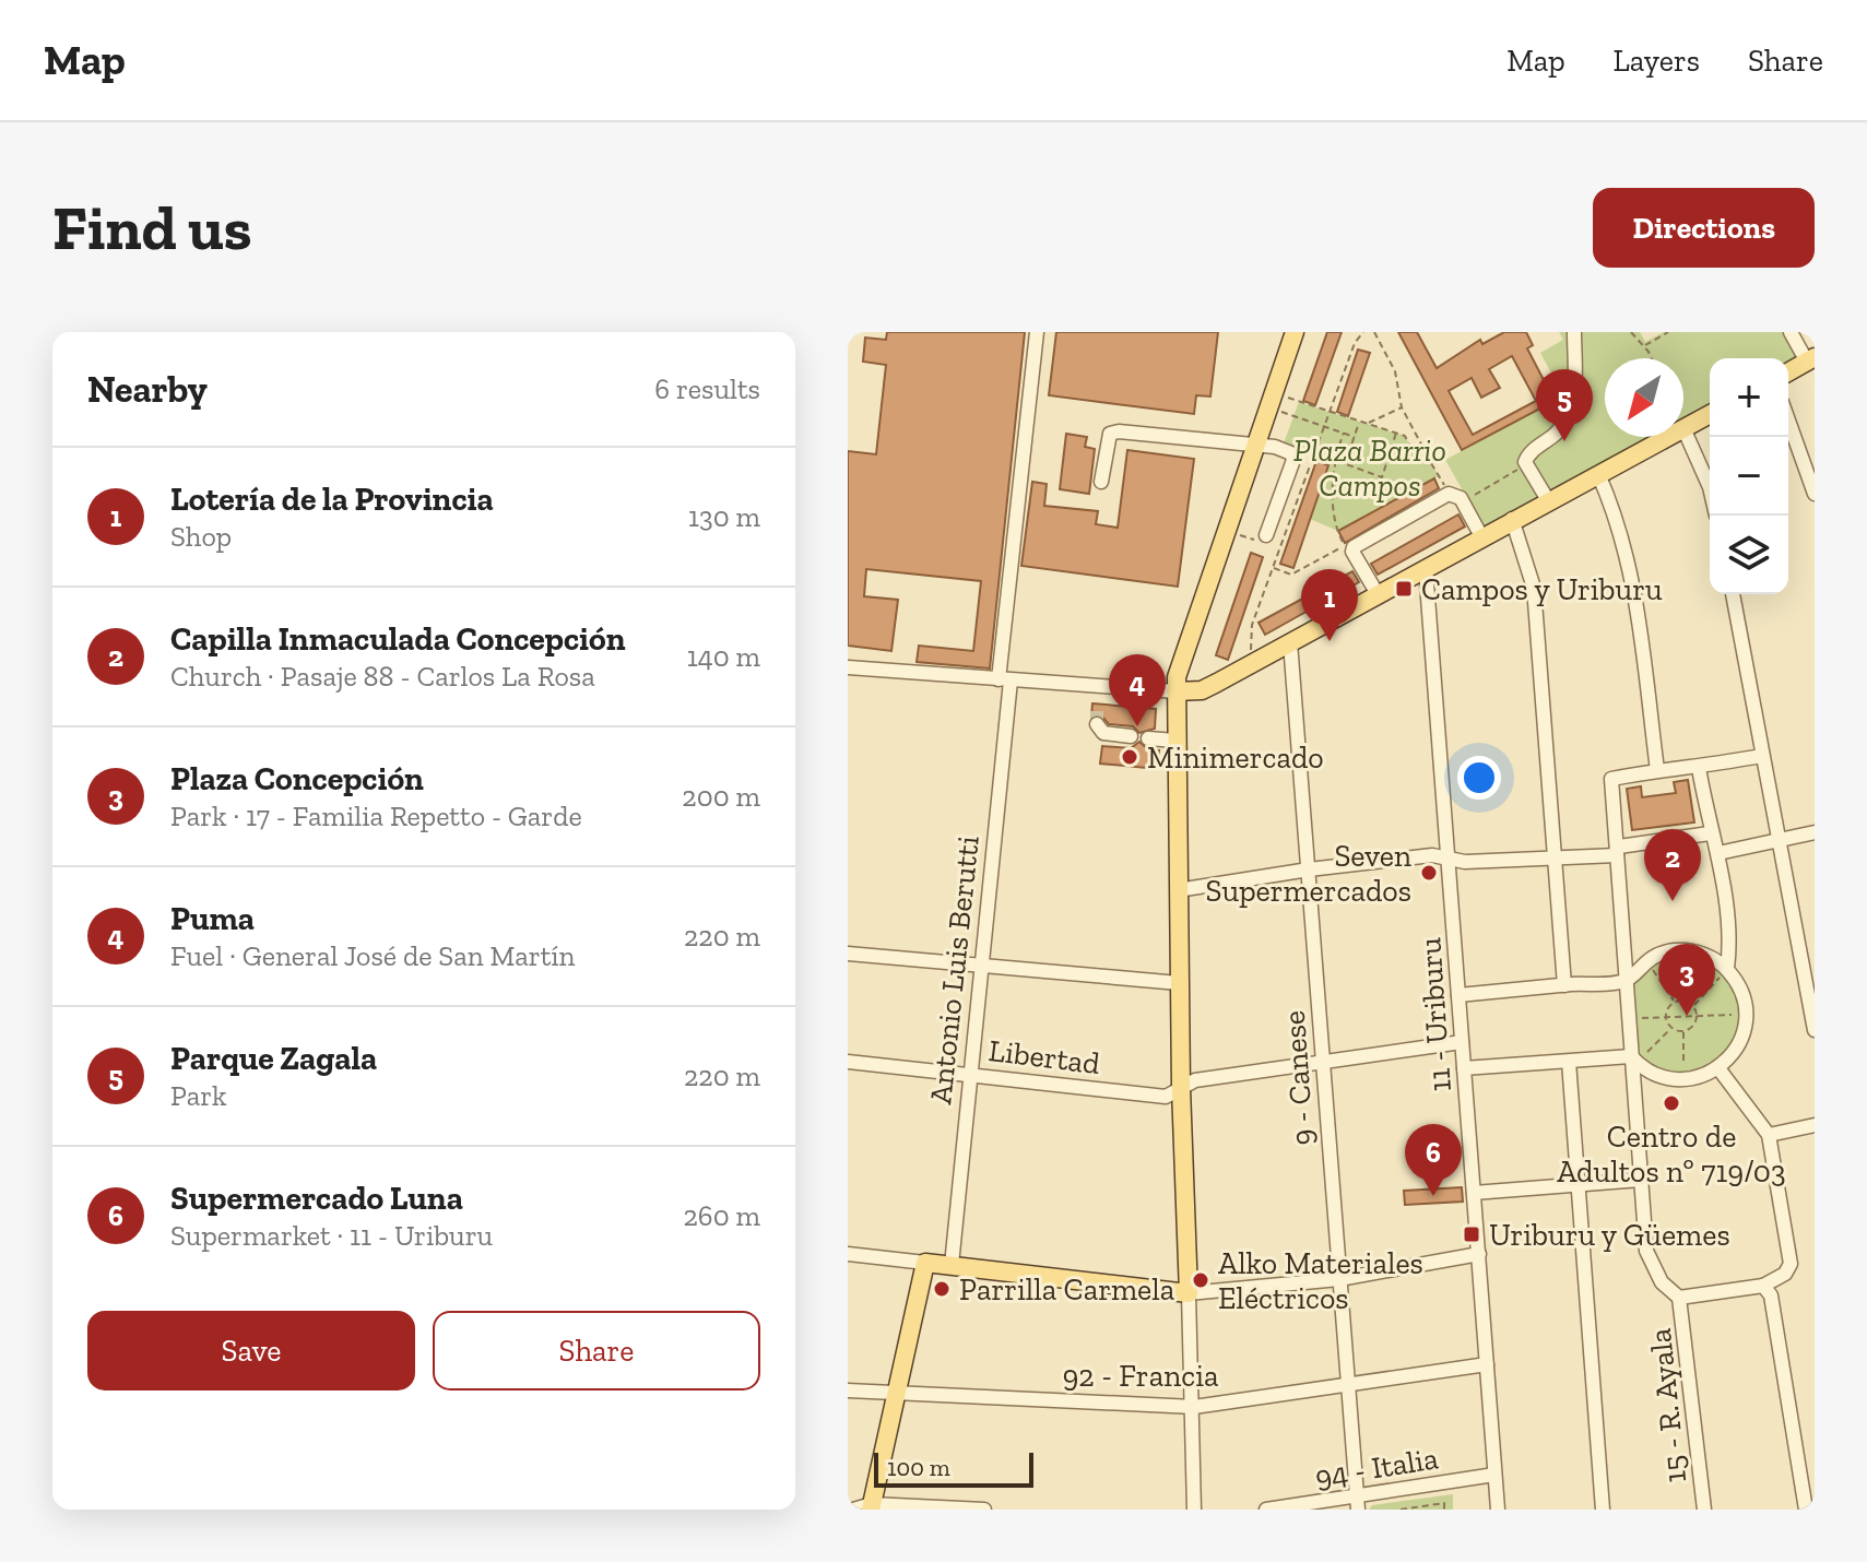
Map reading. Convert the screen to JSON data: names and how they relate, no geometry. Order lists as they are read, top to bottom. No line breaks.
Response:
{"streets":{"street":["Antonio Luis Berutti","11 - Uriburu","Libertad","9 - Canese","92 - Francia","15 - R. Ayala","94 - Italia"]},"crossings":[["Antonio Luis Berutti","Libertad"],["11 - Uriburu","Libertad"],["11 - Uriburu","92 - Francia"],["11 - Uriburu","94 - Italia"],["Libertad","9 - Canese"],["9 - Canese","92 - Francia"],["9 - Canese","94 - Italia"]],"parks":["Plaza Barrio Campos"],"places":{"transit":["Campos y Uriburu","Uriburu y Güemes"],"other":["Minimercado","Seven Supermercados","Centro de Adultos nº 719/03","Alko Materiales Eléctricos","Parrilla Carmela"]},"scale_bar":"100 m","north":"bottom left","page":{"header":"Map","nav":["Map","Layers","Share"],"buttons":["Directions",["Save","Share"]],"title":"Find us","heading":["Nearby","6 results"],"map_buttons":["+","−"],"pins":["5","1","4","2","3","6"],"list":[{"mark":"1","name":"Lotería de la Provincia","note":"Shop","value":"130 m"},{"mark":"2","name":"Capilla Inmaculada Concepción","note":"Church · Pasaje 88 - Carlos La Rosa","value":"140 m"},{"mark":"3","name":"Plaza Concepción","note":"Park · 17 - Familia Repetto - Garde","value":"200 m"},{"mark":"4","name":"Puma","note":"Fuel · General José de San Martín","value":"220 m"},{"mark":"5","name":"Parque Zagala","note":"Park","value":"220 m"},{"mark":"6","name":"Supermercado Luna","note":"Supermarket · 11 - Uriburu","value":"260 m"}],"scale":"100 m"}}
